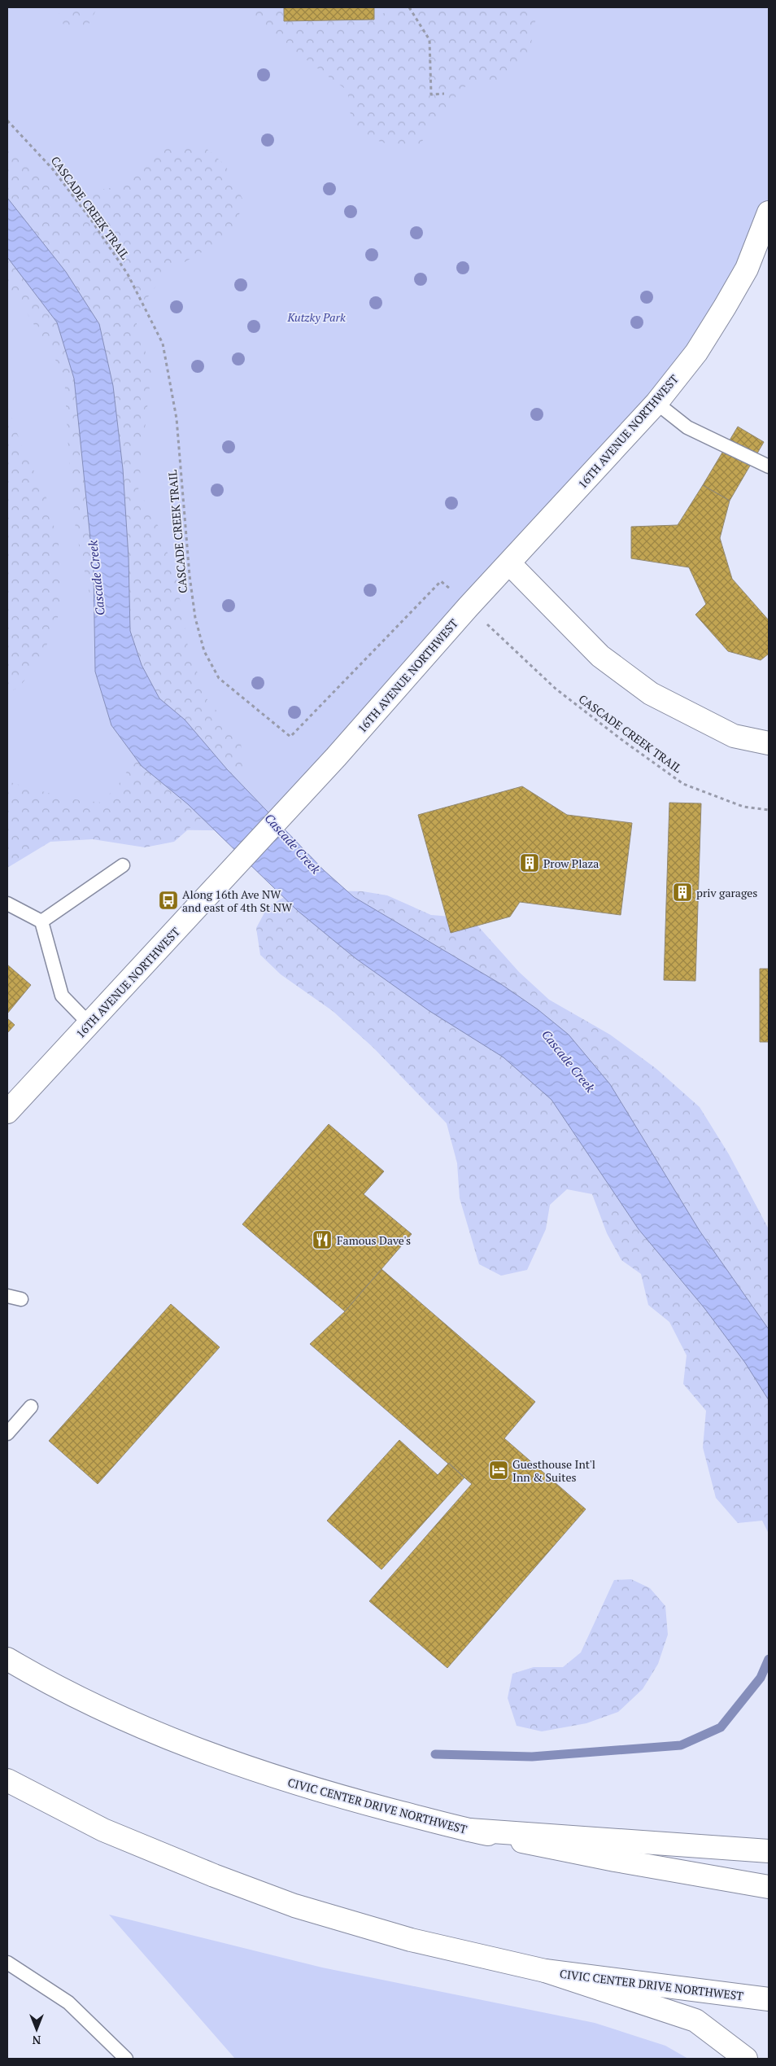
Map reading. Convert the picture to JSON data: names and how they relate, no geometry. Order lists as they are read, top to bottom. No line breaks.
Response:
{"streets":{"main road":["16TH AVENUE NORTHWEST","CIVIC CENTER DRIVE NORTHWEST"],"path":["CASCADE CREEK TRAIL"]},"water":["Cascade Creek"],"parks":["Kutzky Park"],"places":{"building":["Prow Plaza","priv garages"],"bus stop":["Along 16th Ave NW and east of 4th St NW"],"restaurant":["Famous Dave's"],"hotel":["Guesthouse Int'l Inn & Suites"]},"north":"bottom"}
